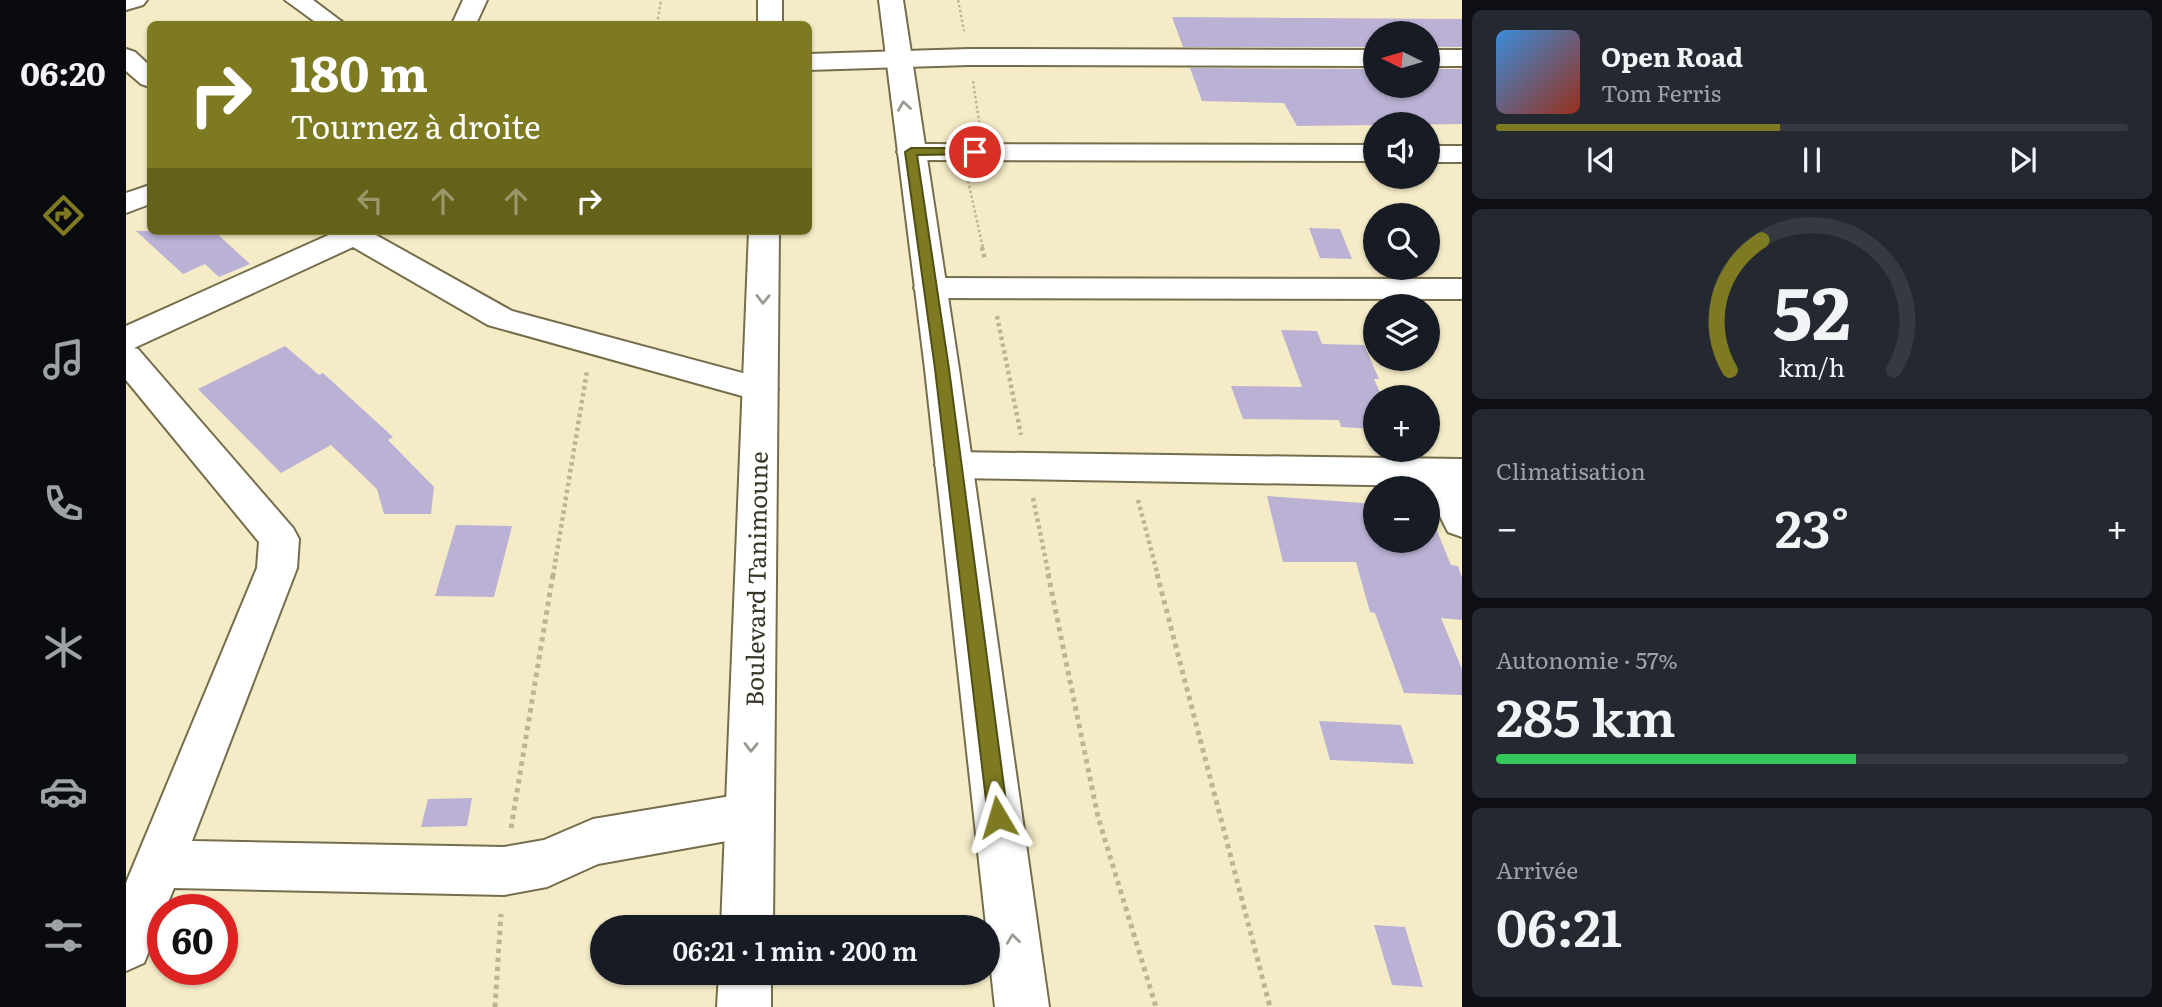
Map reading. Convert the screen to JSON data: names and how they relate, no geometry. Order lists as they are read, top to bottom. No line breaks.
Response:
{"streets":{"street":["Boulevard Tanimoune"]},"north":"left","page":{"tabs":"06:20","map_buttons":["+","−"],"turn":["180 m","Tournez à droite"],"song":["Open Road","Tom Ferris"],"tile":["Climatisation",["Autonomie · 57%","285 km"],["Arrivée","06:21"]],"heat":["−","23°","+"],"limit":"60","trip":"06:21 · 1 min · 200 m","gauge":["52","km/h"]}}
